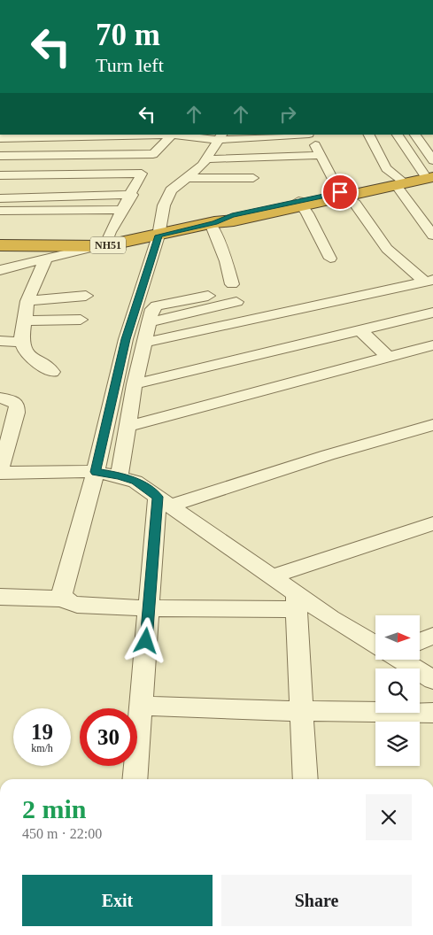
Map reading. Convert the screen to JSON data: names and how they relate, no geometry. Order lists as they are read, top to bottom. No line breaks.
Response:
{"streets":{"highway":["NH51"]},"north":"right","page":{"turn":["70 m","Turn left"],"speed":"19 km/h","limit":"30","heading":["2 min","450 m · 22:00"],"buttons":["Exit","Share"]}}
